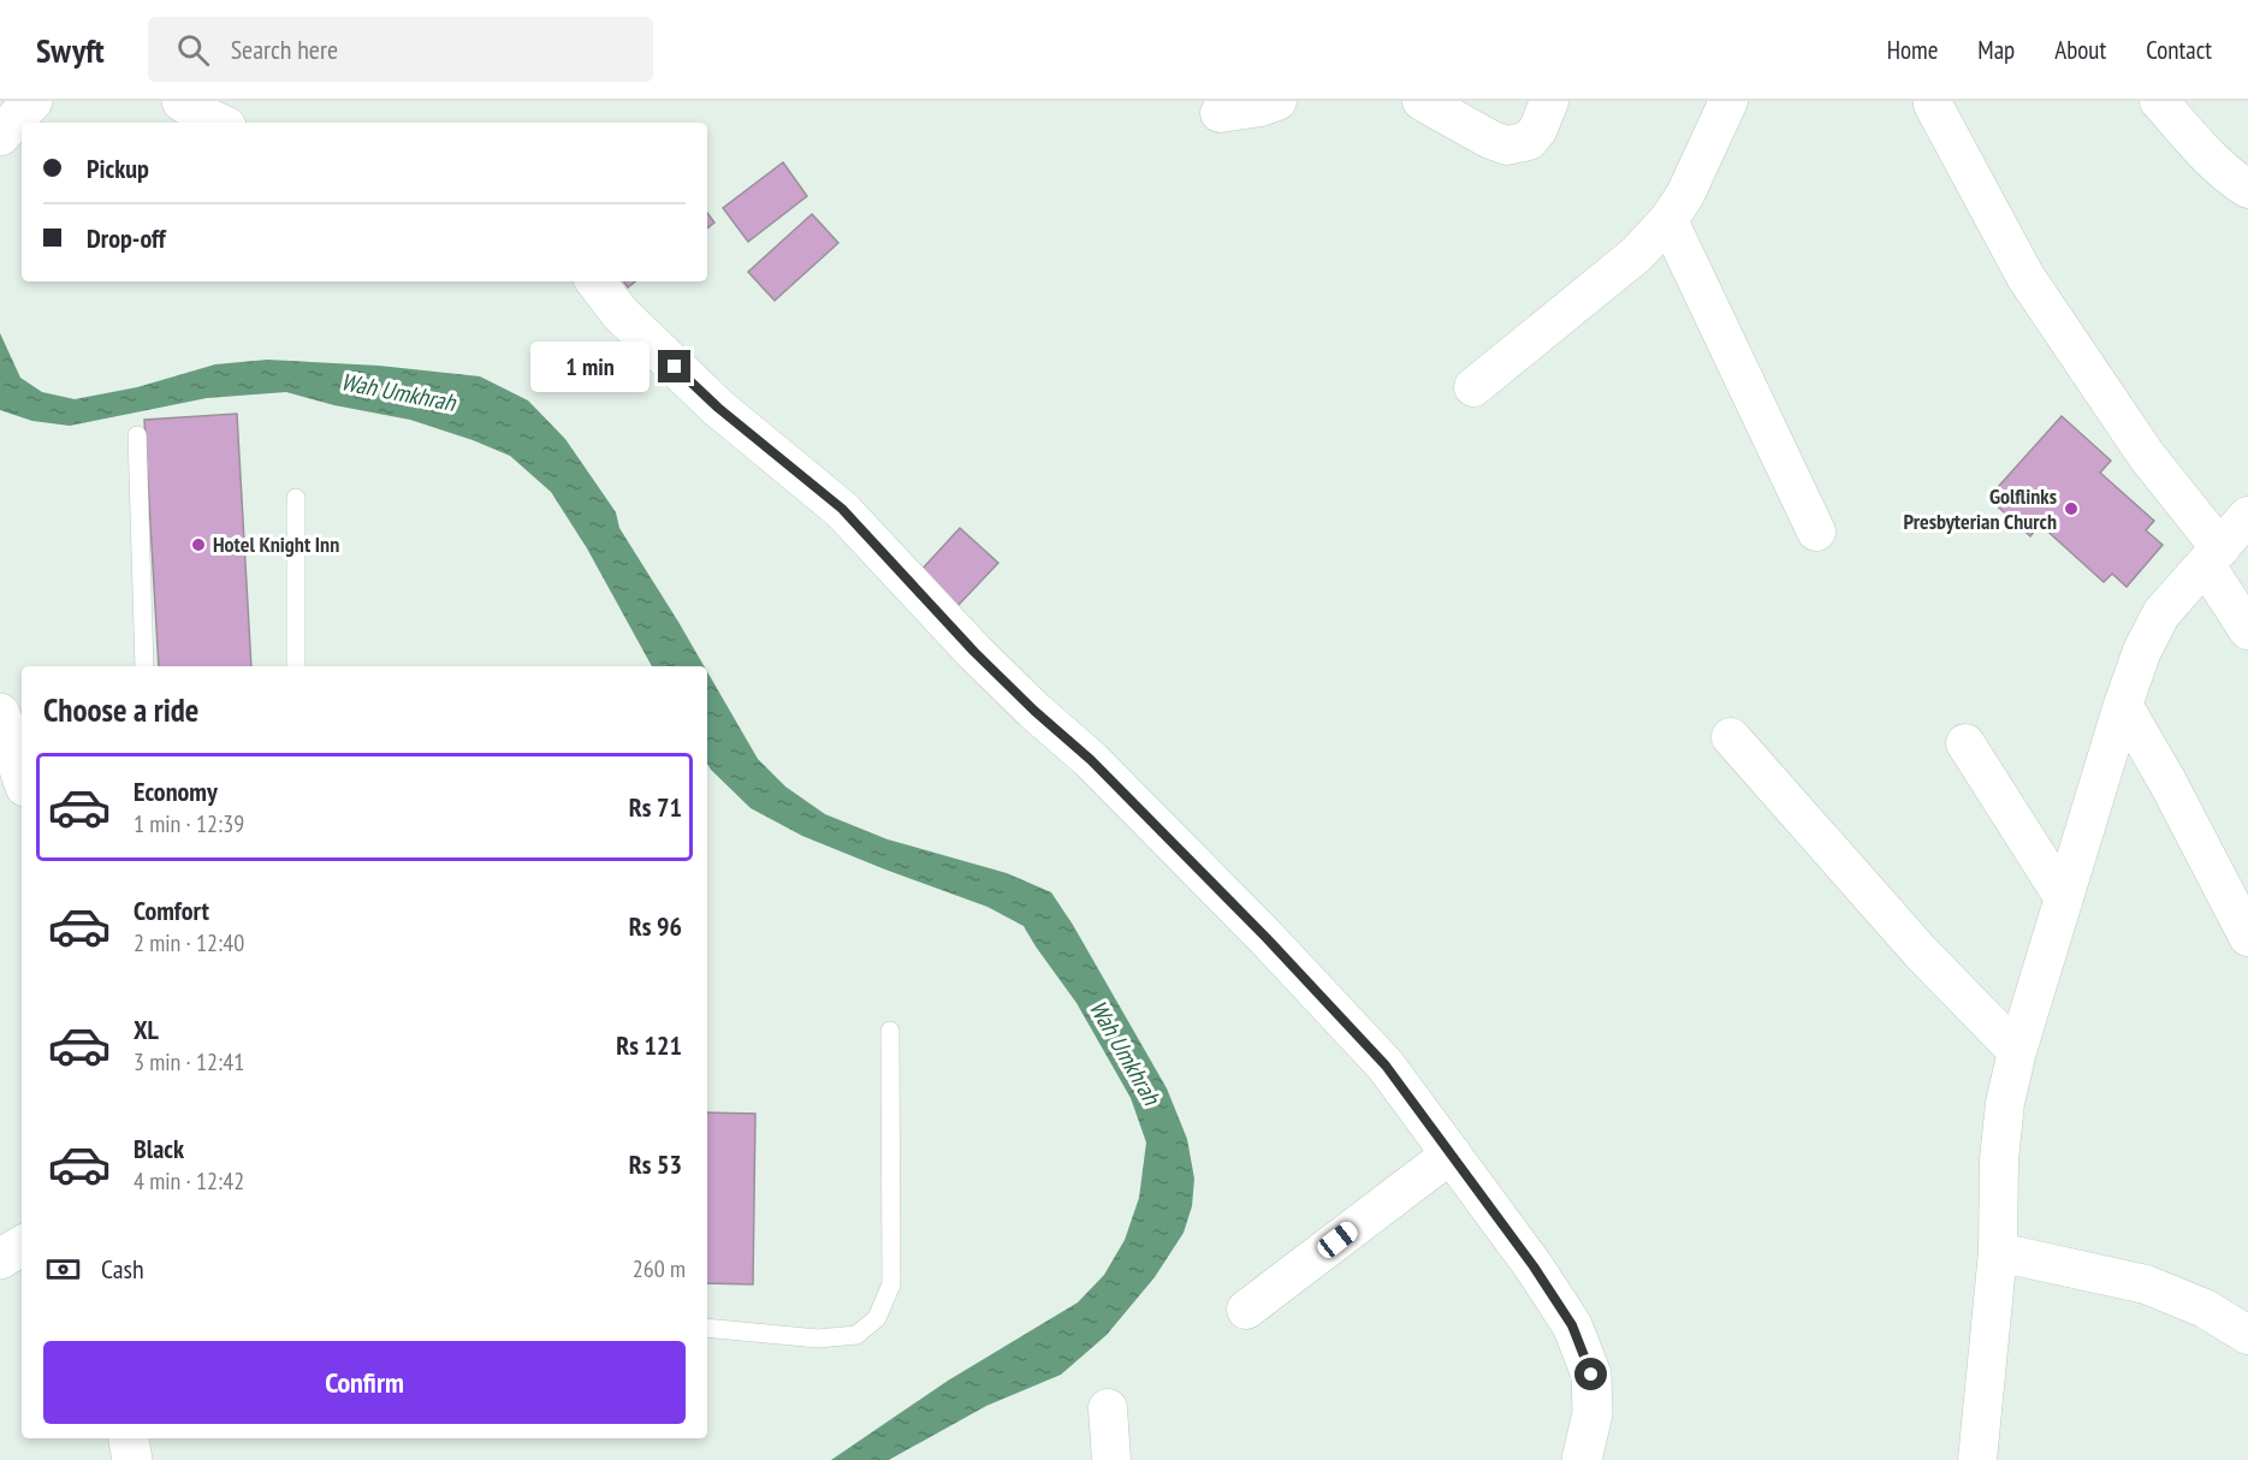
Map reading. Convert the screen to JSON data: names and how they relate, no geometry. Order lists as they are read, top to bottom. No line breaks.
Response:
{"water":["Wah Umkhrah"],"places":["Golflinks Presbyterian Church","Hotel Knight Inn"],"page":{"header":"Swyft","search":"Search here","nav":["Home","Map","About","Contact"],"banner":["Pickup","Drop-off"],"bubble":"1 min","heading":"Choose a ride","list":[{"name":"Economy","note":"1 min · 12:39","value":"Rs 71"},{"name":"Comfort","note":"2 min · 12:40","value":"Rs 96"},{"name":"XL","note":"3 min · 12:41","value":"Rs 121"},{"name":"Black","note":"4 min · 12:42","value":"Rs 53"}],"pay":["Cash","260 m"],"buttons":"Confirm"}}
